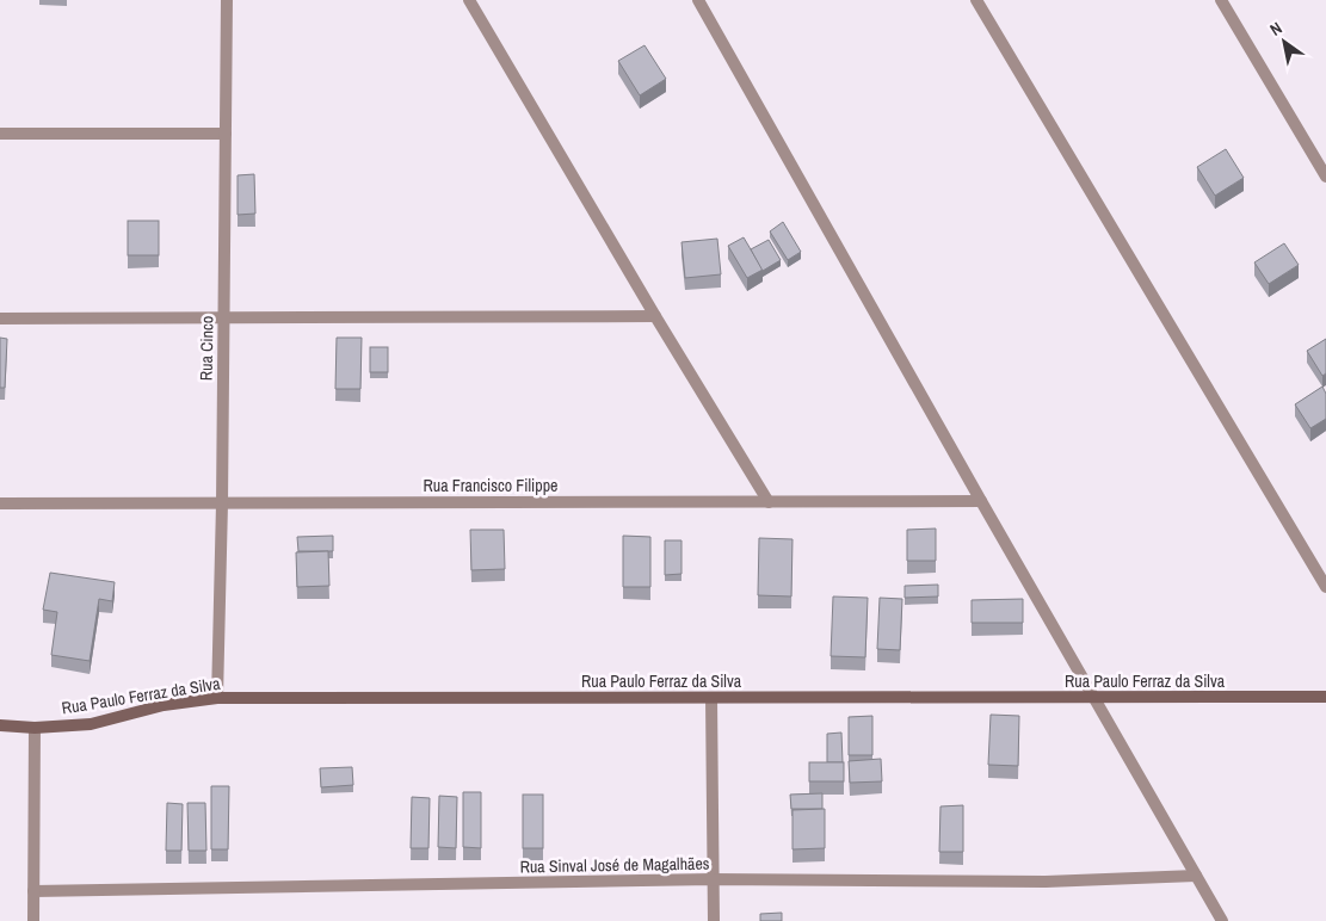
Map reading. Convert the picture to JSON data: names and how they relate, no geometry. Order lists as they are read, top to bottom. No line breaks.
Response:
{"streets":{"street":["Rua Cinco","Rua Francisco Filippe","Rua Paulo Ferraz da Silva","Rua Sinval José de Magalhães"]},"crossings":[["Rua Cinco","Rua Francisco Filippe"],["Rua Cinco","Rua Paulo Ferraz da Silva"]],"north":"top left"}
